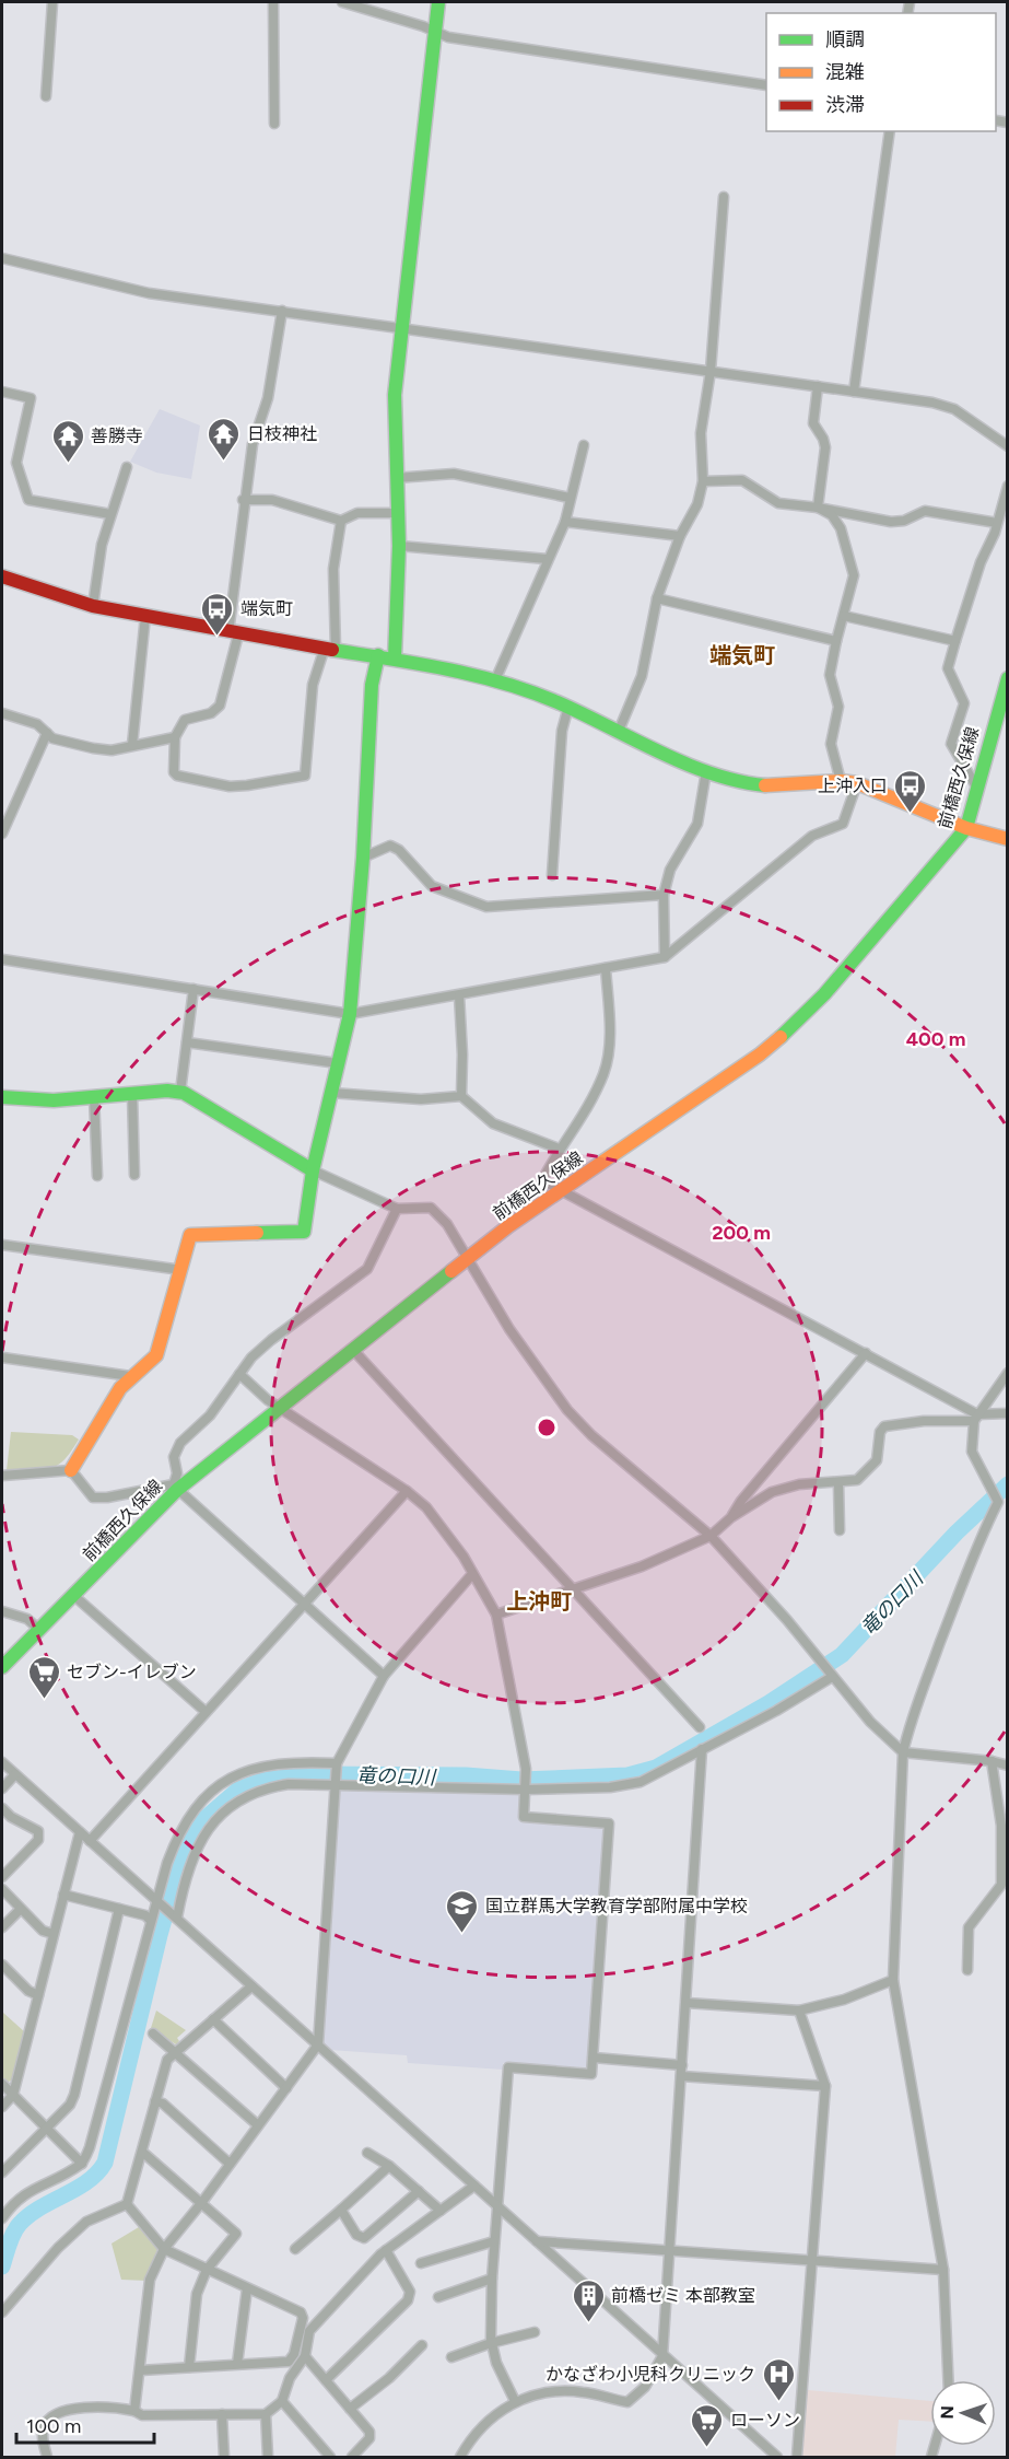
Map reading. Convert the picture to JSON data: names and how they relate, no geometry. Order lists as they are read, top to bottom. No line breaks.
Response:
{"streets":{"street":["前橋西久保線"]},"districts":["端気町","上沖町"],"water":["竜の口川"],"places":{"temple":["日枝神社","善勝寺"],"bus stop":["端気町","上沖入口"],"supermarket":["セブン-イレブン","ローソン"],"school or university":["国立群馬大学教育学部附属中学校"],"building":["前橋ゼミ 本部教室"],"hospital":["かなざわ小児科クリニック"]},"legend":["順調","混雑","渋滞"],"scale_bar":"100 m","north":"left","rings":["400 m","200 m"]}
